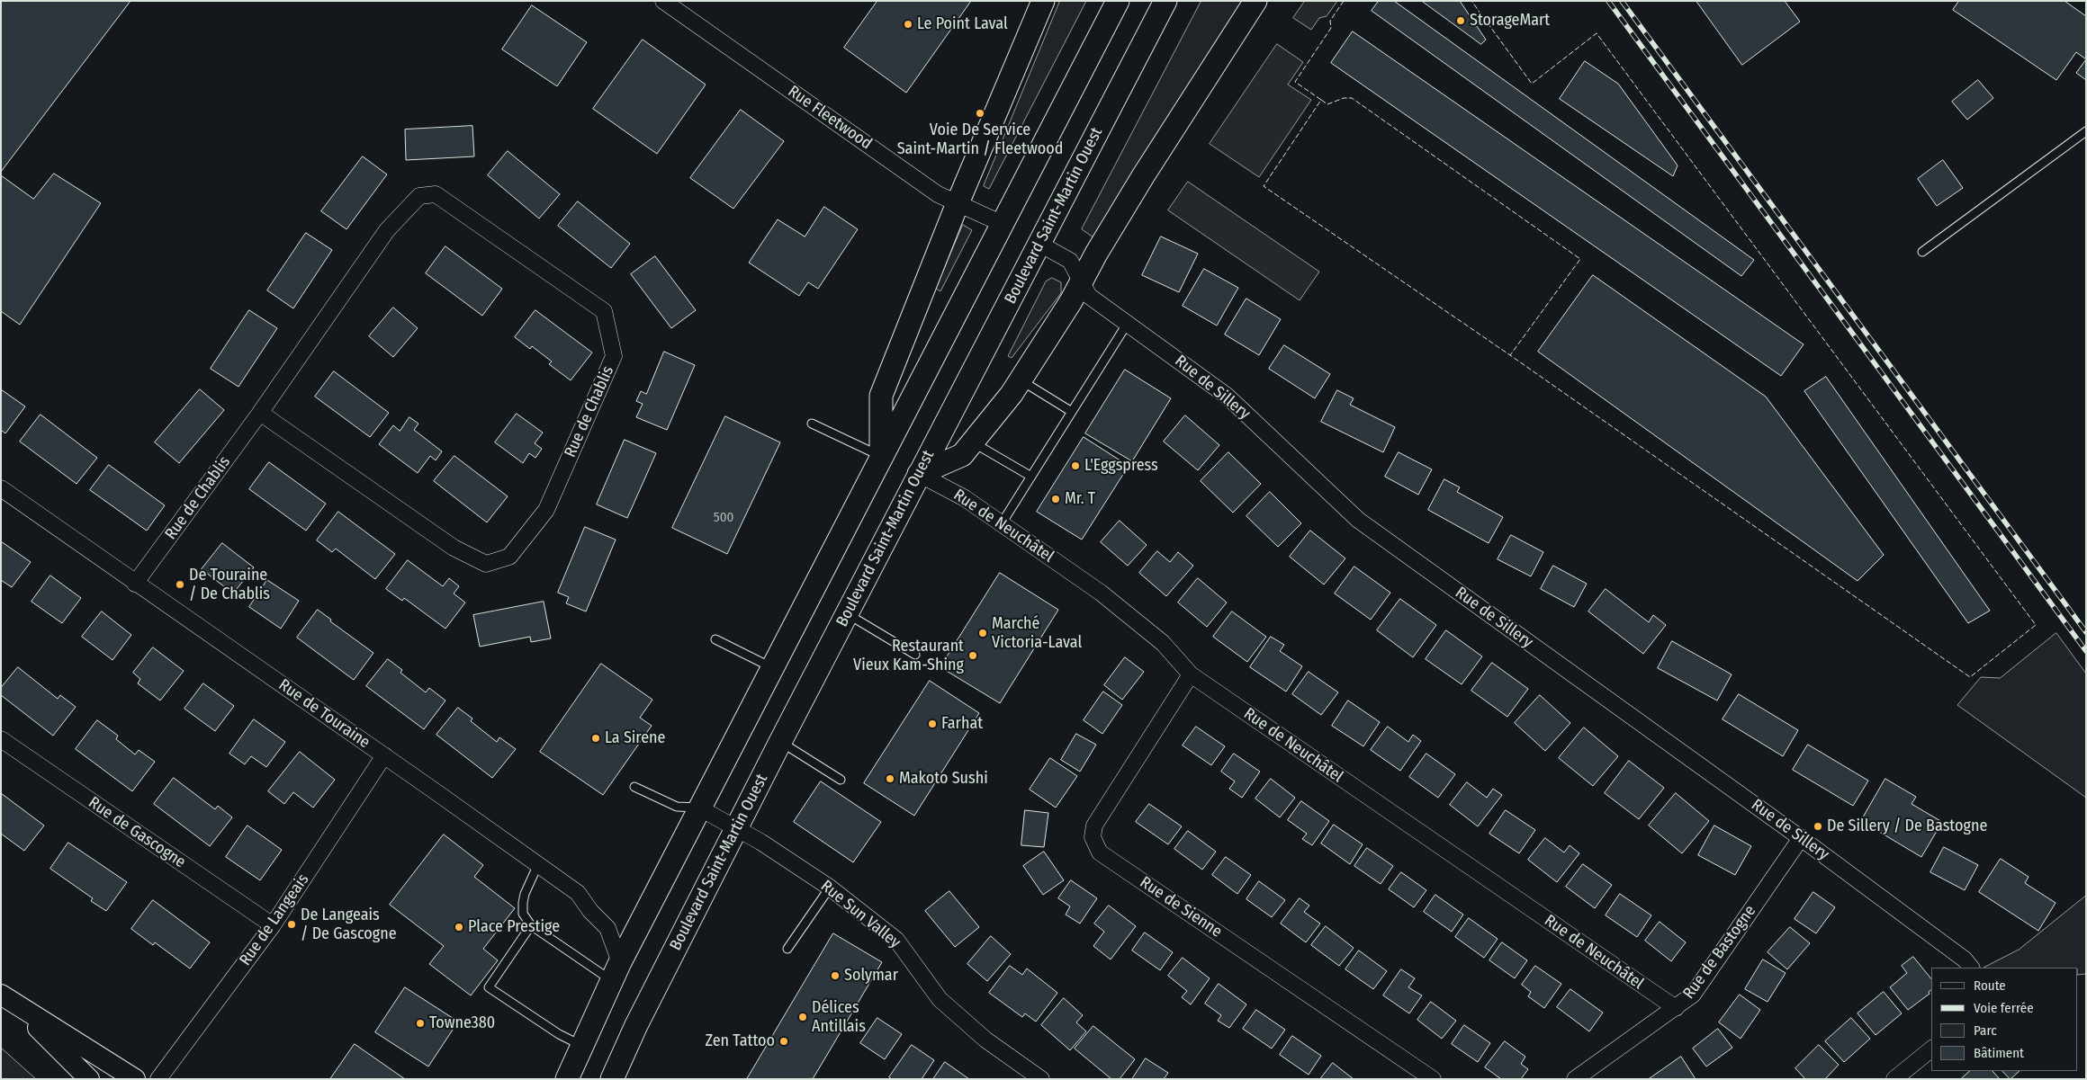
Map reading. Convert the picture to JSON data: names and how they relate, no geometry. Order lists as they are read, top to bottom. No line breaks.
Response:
{"streets":{"main road":["Boulevard Saint-Martin Ouest"],"street":["Rue Fleetwood","Rue de Sillery","Rue de Chablis","Rue de Neuchâtel","Rue de Touraine","Rue de Gascogne","Rue de Sienne","Rue Sun Valley","Rue de Langeais","Rue de Bastogne"]},"crossings":[["Boulevard Saint-Martin Ouest","Rue de Sillery"],["Boulevard Saint-Martin Ouest","Rue de Neuchâtel"],["Boulevard Saint-Martin Ouest","Rue Sun Valley"],["Rue de Sillery","Rue de Bastogne"],["Rue de Chablis","Rue de Touraine"],["Rue de Neuchâtel","Rue de Sienne"],["Rue de Neuchâtel","Rue de Bastogne"],["Rue de Touraine","Rue de Langeais"],["Rue de Gascogne","Rue de Langeais"]],"places":["StorageMart","Le Point Laval","Voie De Service Saint-Martin / Fleetwood","L'Eggspress","Mr. T","De Touraine / De Chablis","Marché Victoria-Laval","Restaurant Vieux Kam-Shing","Farhat","La Sirene","Makoto Sushi","De Sillery / De Bastogne","De Langeais / De Gascogne","Place Prestige","Solymar","Délices Antillais","Towne380","Zen Tattoo"],"house_numbers":["500"],"legend":["Route","Voie ferrée","Parc","Bâtiment"]}
